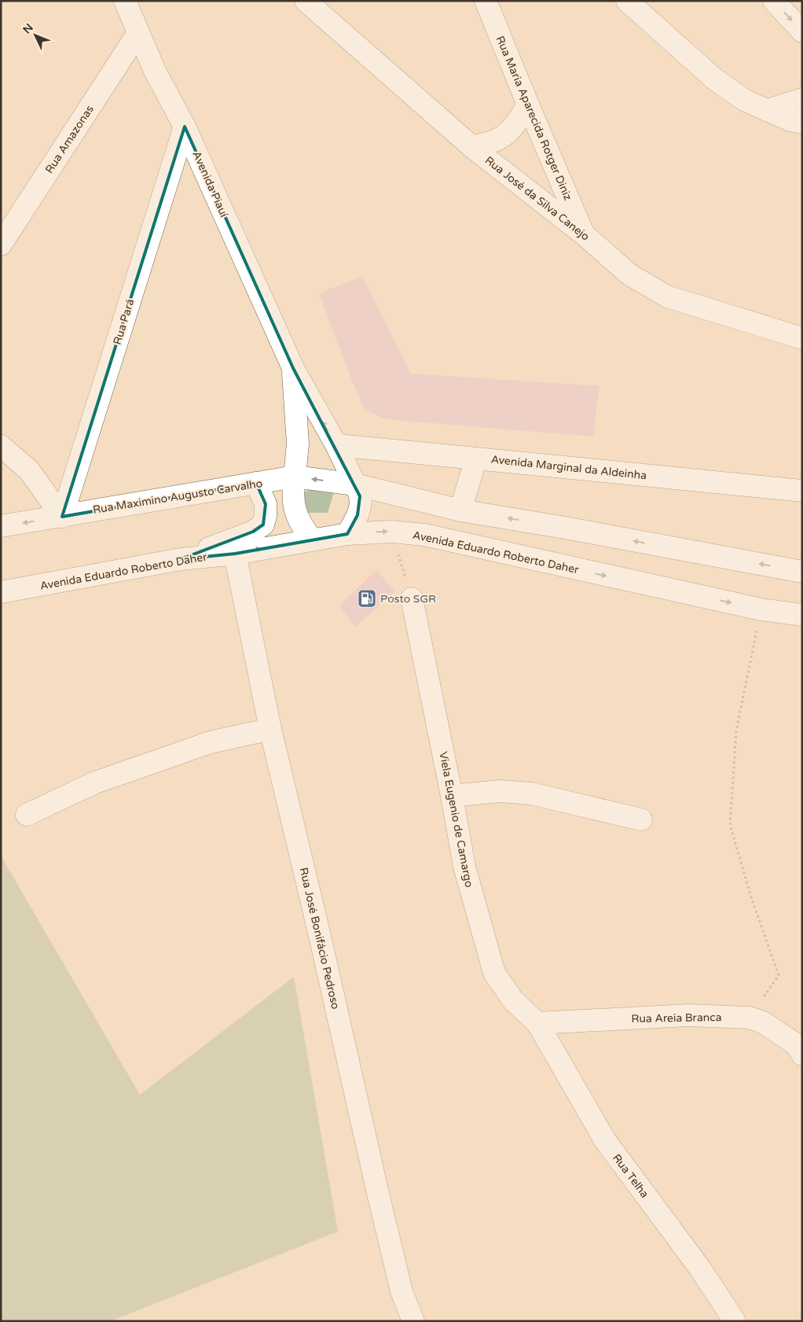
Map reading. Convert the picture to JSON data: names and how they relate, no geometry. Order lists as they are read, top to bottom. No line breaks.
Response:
{"streets":{"street":["Rua Maria Aparecida Rotger Diniz","Rua Amazonas","Avenida Piauí","Rua José da Silva Canejo","Rua Pará","Avenida Marginal da Aldeinha","Rua Maximino Augusto Carvalho","Avenida Eduardo Roberto Daher","Viela Eugenio de Camargo","Rua José Bonifácio Pedroso","Rua Areia Branca","Rua Telha"]},"crossings":[["Rua Maria Aparecida Rotger Diniz","Rua José da Silva Canejo"],["Rua Amazonas","Avenida Piauí"],["Avenida Piauí","Rua Pará"],["Avenida Piauí","Avenida Marginal da Aldeinha"],["Avenida Piauí","Rua Maximino Augusto Carvalho"],["Avenida Piauí","Avenida Eduardo Roberto Daher"],["Rua Pará","Rua Maximino Augusto Carvalho"],["Rua Maximino Augusto Carvalho","Avenida Eduardo Roberto Daher"],["Avenida Eduardo Roberto Daher","Rua José Bonifácio Pedroso"],["Viela Eugenio de Camargo","Rua Areia Branca"],["Viela Eugenio de Camargo","Rua Telha"],["Rua Areia Branca","Rua Telha"]],"places":{"fuel station":["Posto SGR"]},"north":"top left"}
